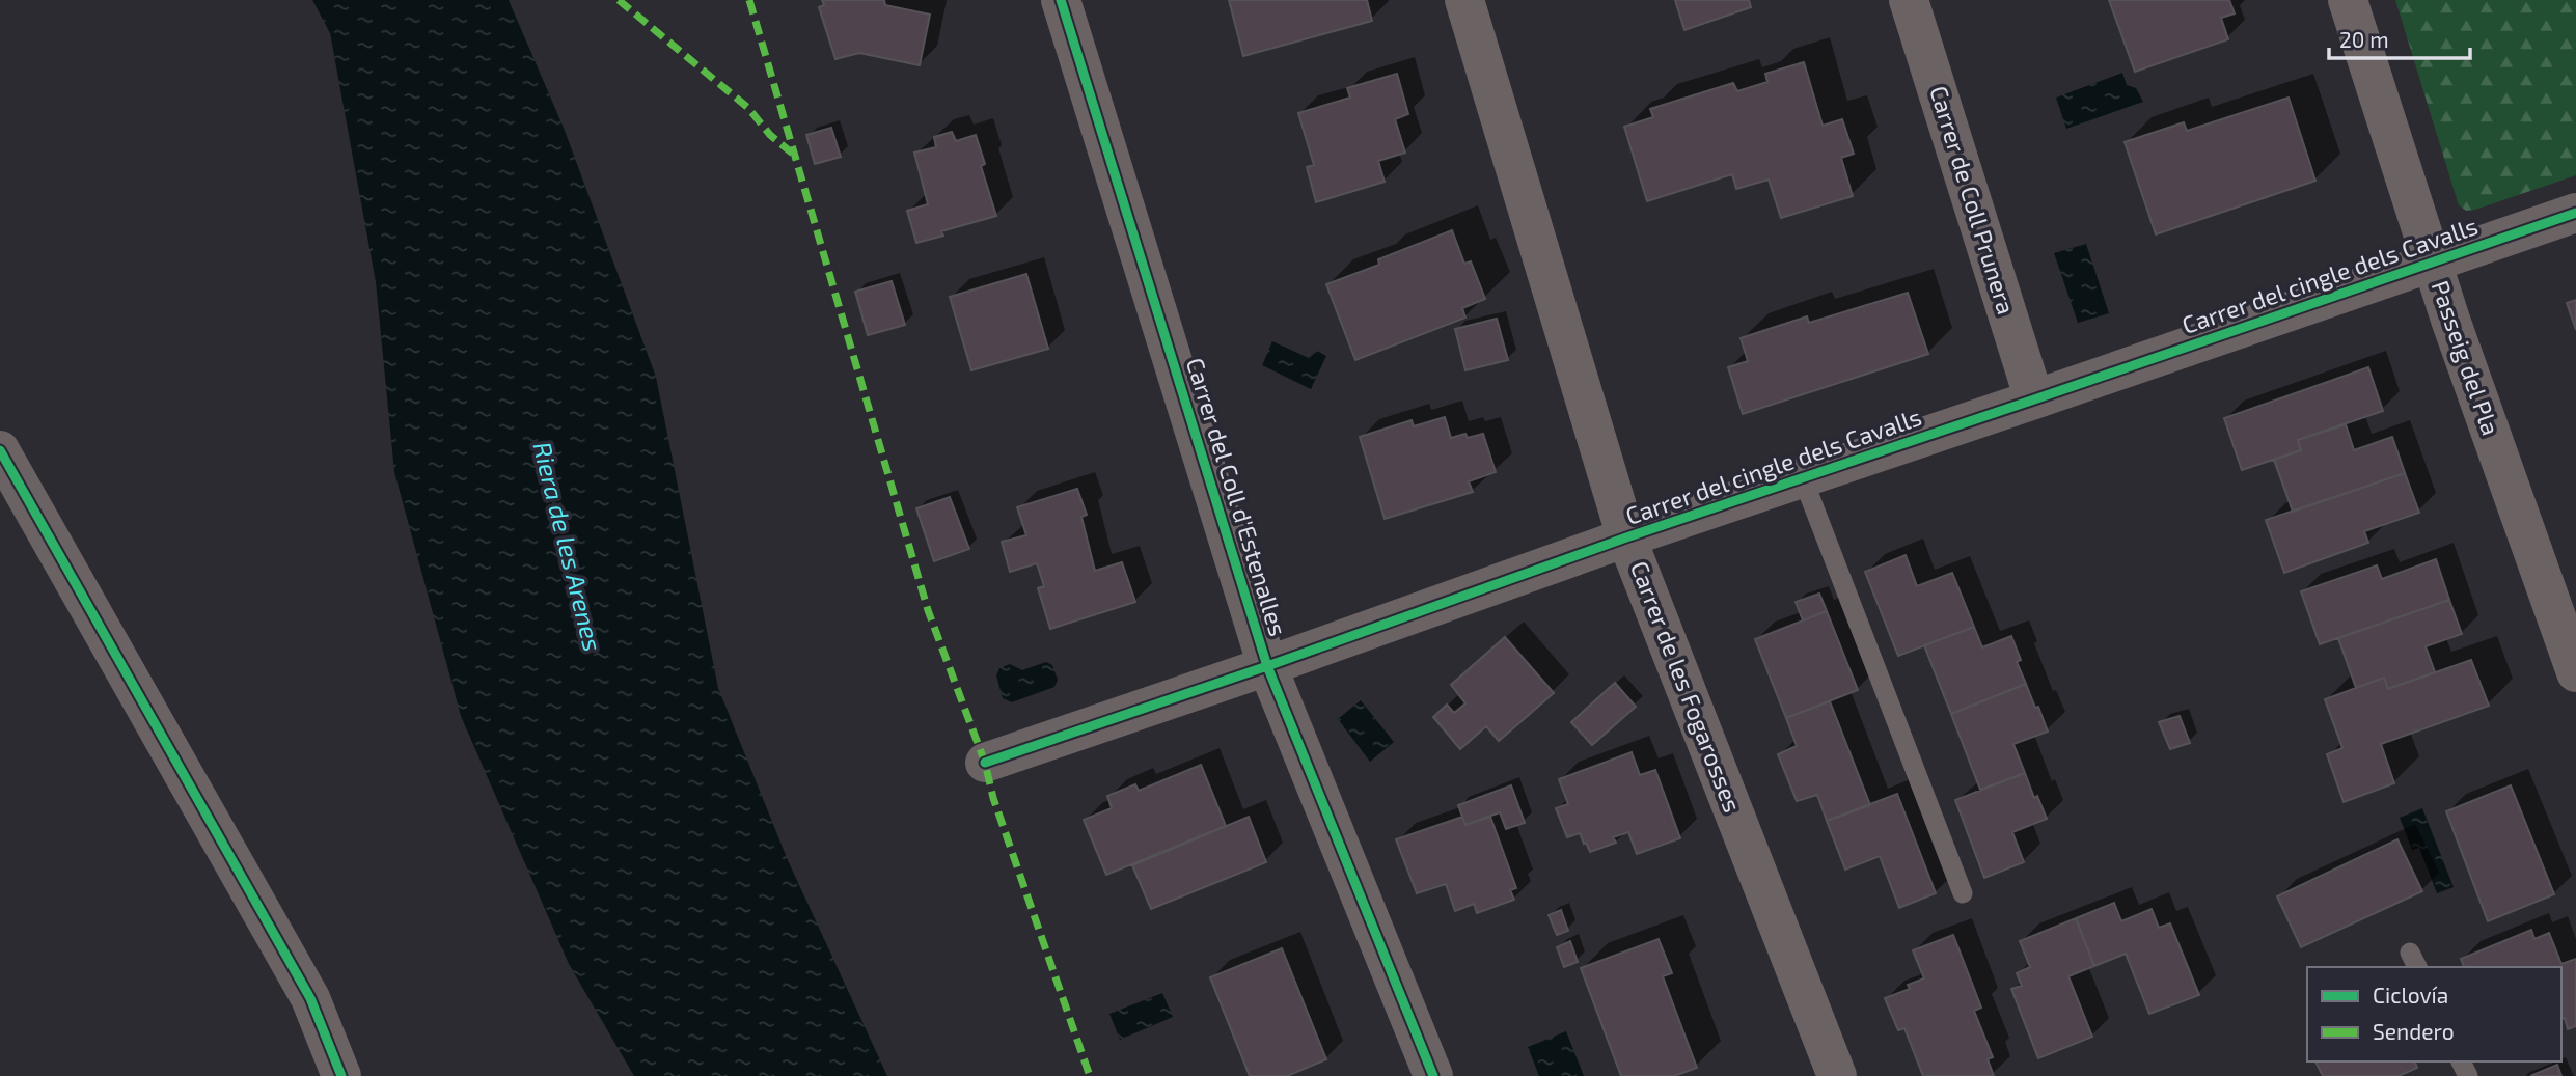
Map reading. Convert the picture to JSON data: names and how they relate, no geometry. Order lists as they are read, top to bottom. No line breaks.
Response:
{"streets":{"street":["Carrer de Coll Prunera","Carrer del cingle dels Cavalls","Passeig del Pla","Carrer del Coll d'Estenalles","Carrer de les Fogarosses"]},"crossings":[["Carrer de Coll Prunera","Carrer del cingle dels Cavalls"],["Carrer del cingle dels Cavalls","Passeig del Pla"],["Carrer del cingle dels Cavalls","Carrer del Coll d'Estenalles"],["Carrer del cingle dels Cavalls","Carrer de les Fogarosses"]],"water":["Riera de les Arenes"],"legend":["Ciclovía","Sendero"],"scale_bar":"20 m"}
